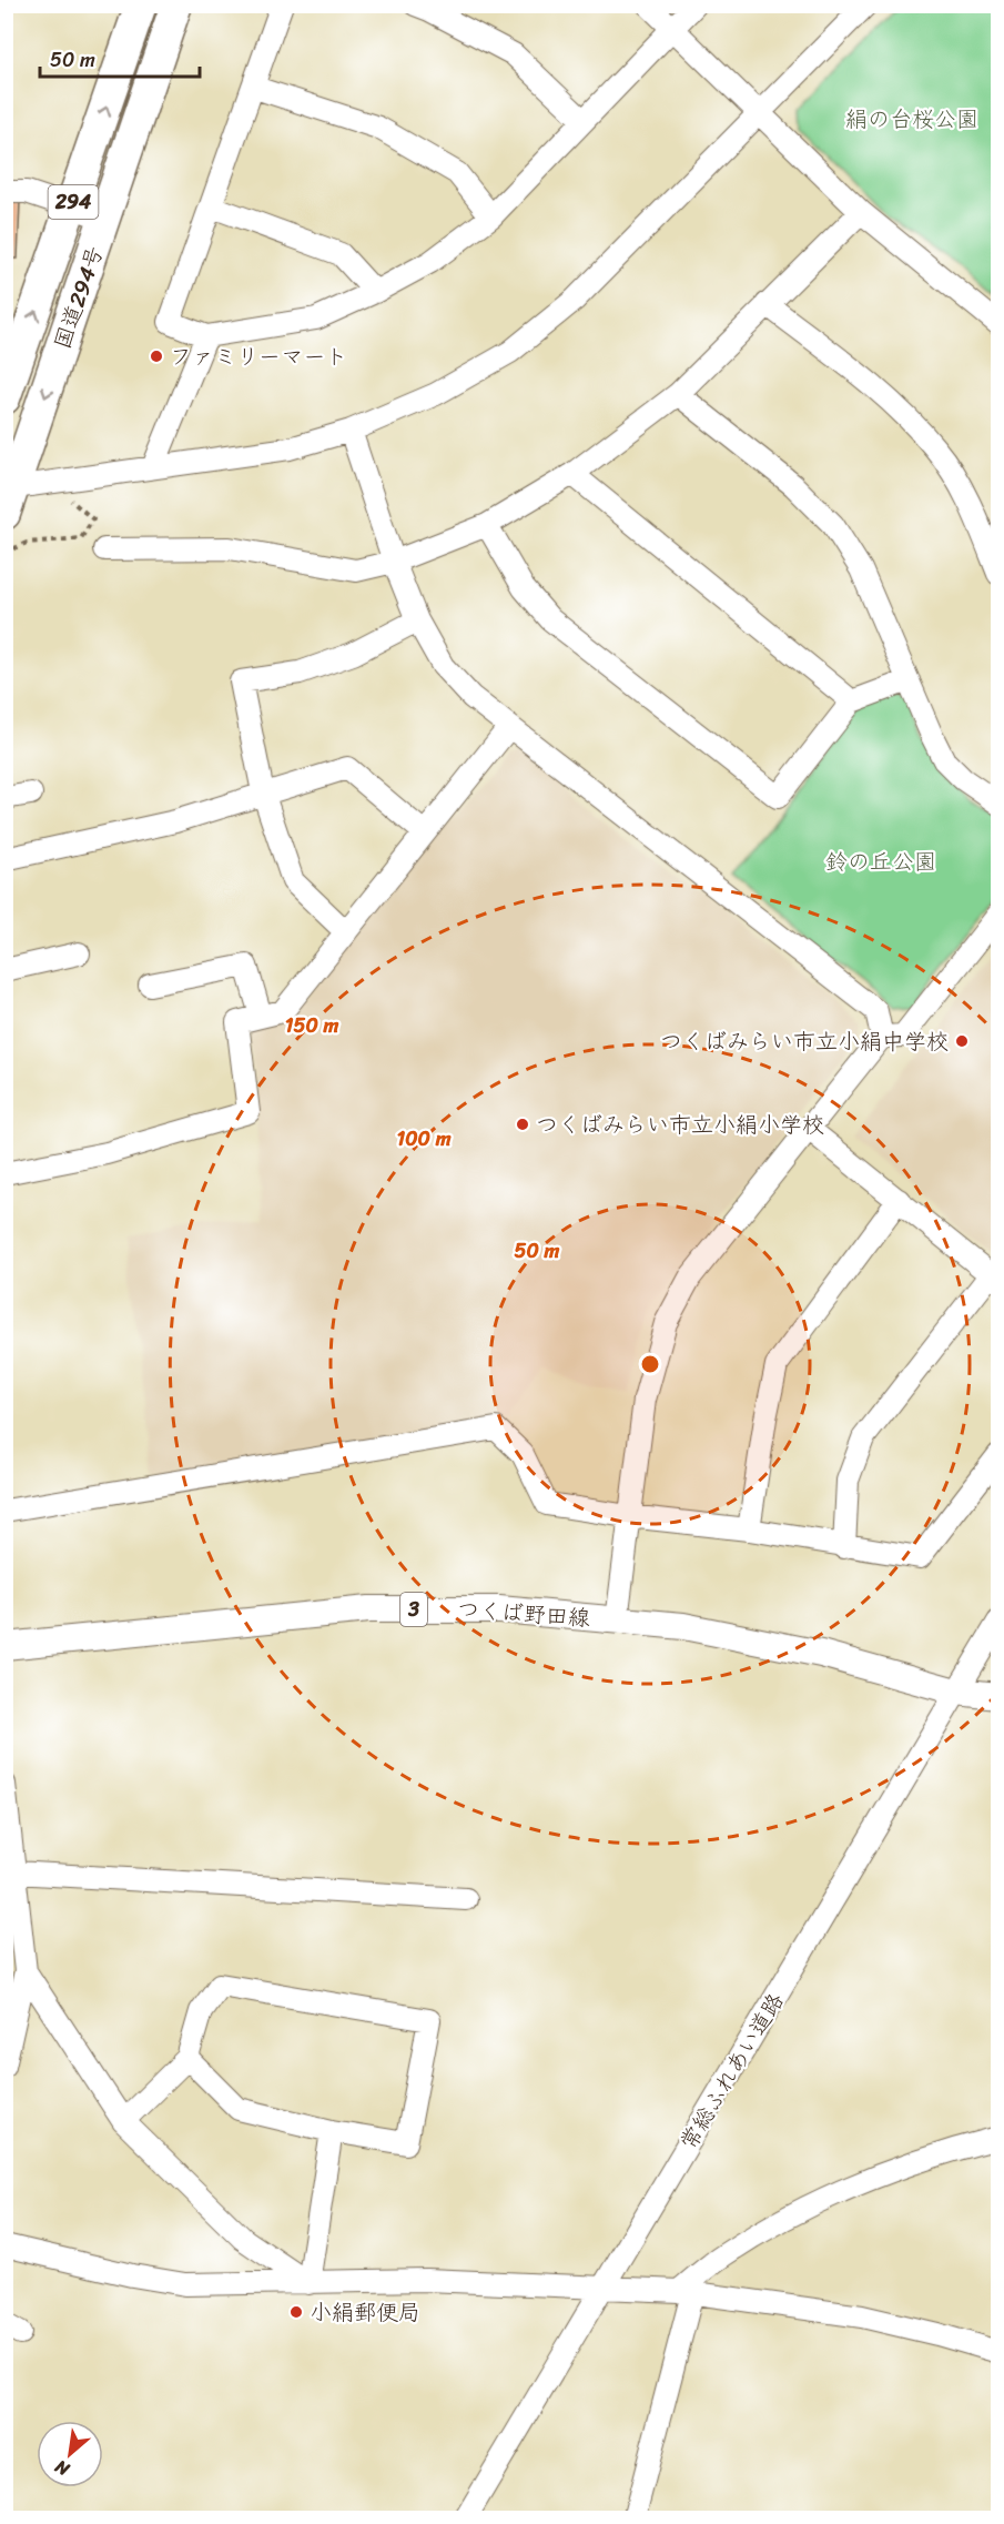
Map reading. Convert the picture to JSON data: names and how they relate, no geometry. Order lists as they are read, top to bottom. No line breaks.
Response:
{"streets":{"highway":["294","国道294号"],"main road":["3","つくば野田線"],"street":["常総ふれあい道路"]},"crossings":[["つくば野田線","常総ふれあい道路"]],"parks":["絹の台桜公園","鈴の丘公園"],"places":["ファミリーマート","つくばみらい市立小絹中学校","つくばみらい市立小絹小学校","小絹郵便局"],"scale_bar":"50 m","north":"bottom left","rings":["150 m","100 m","50 m"]}
